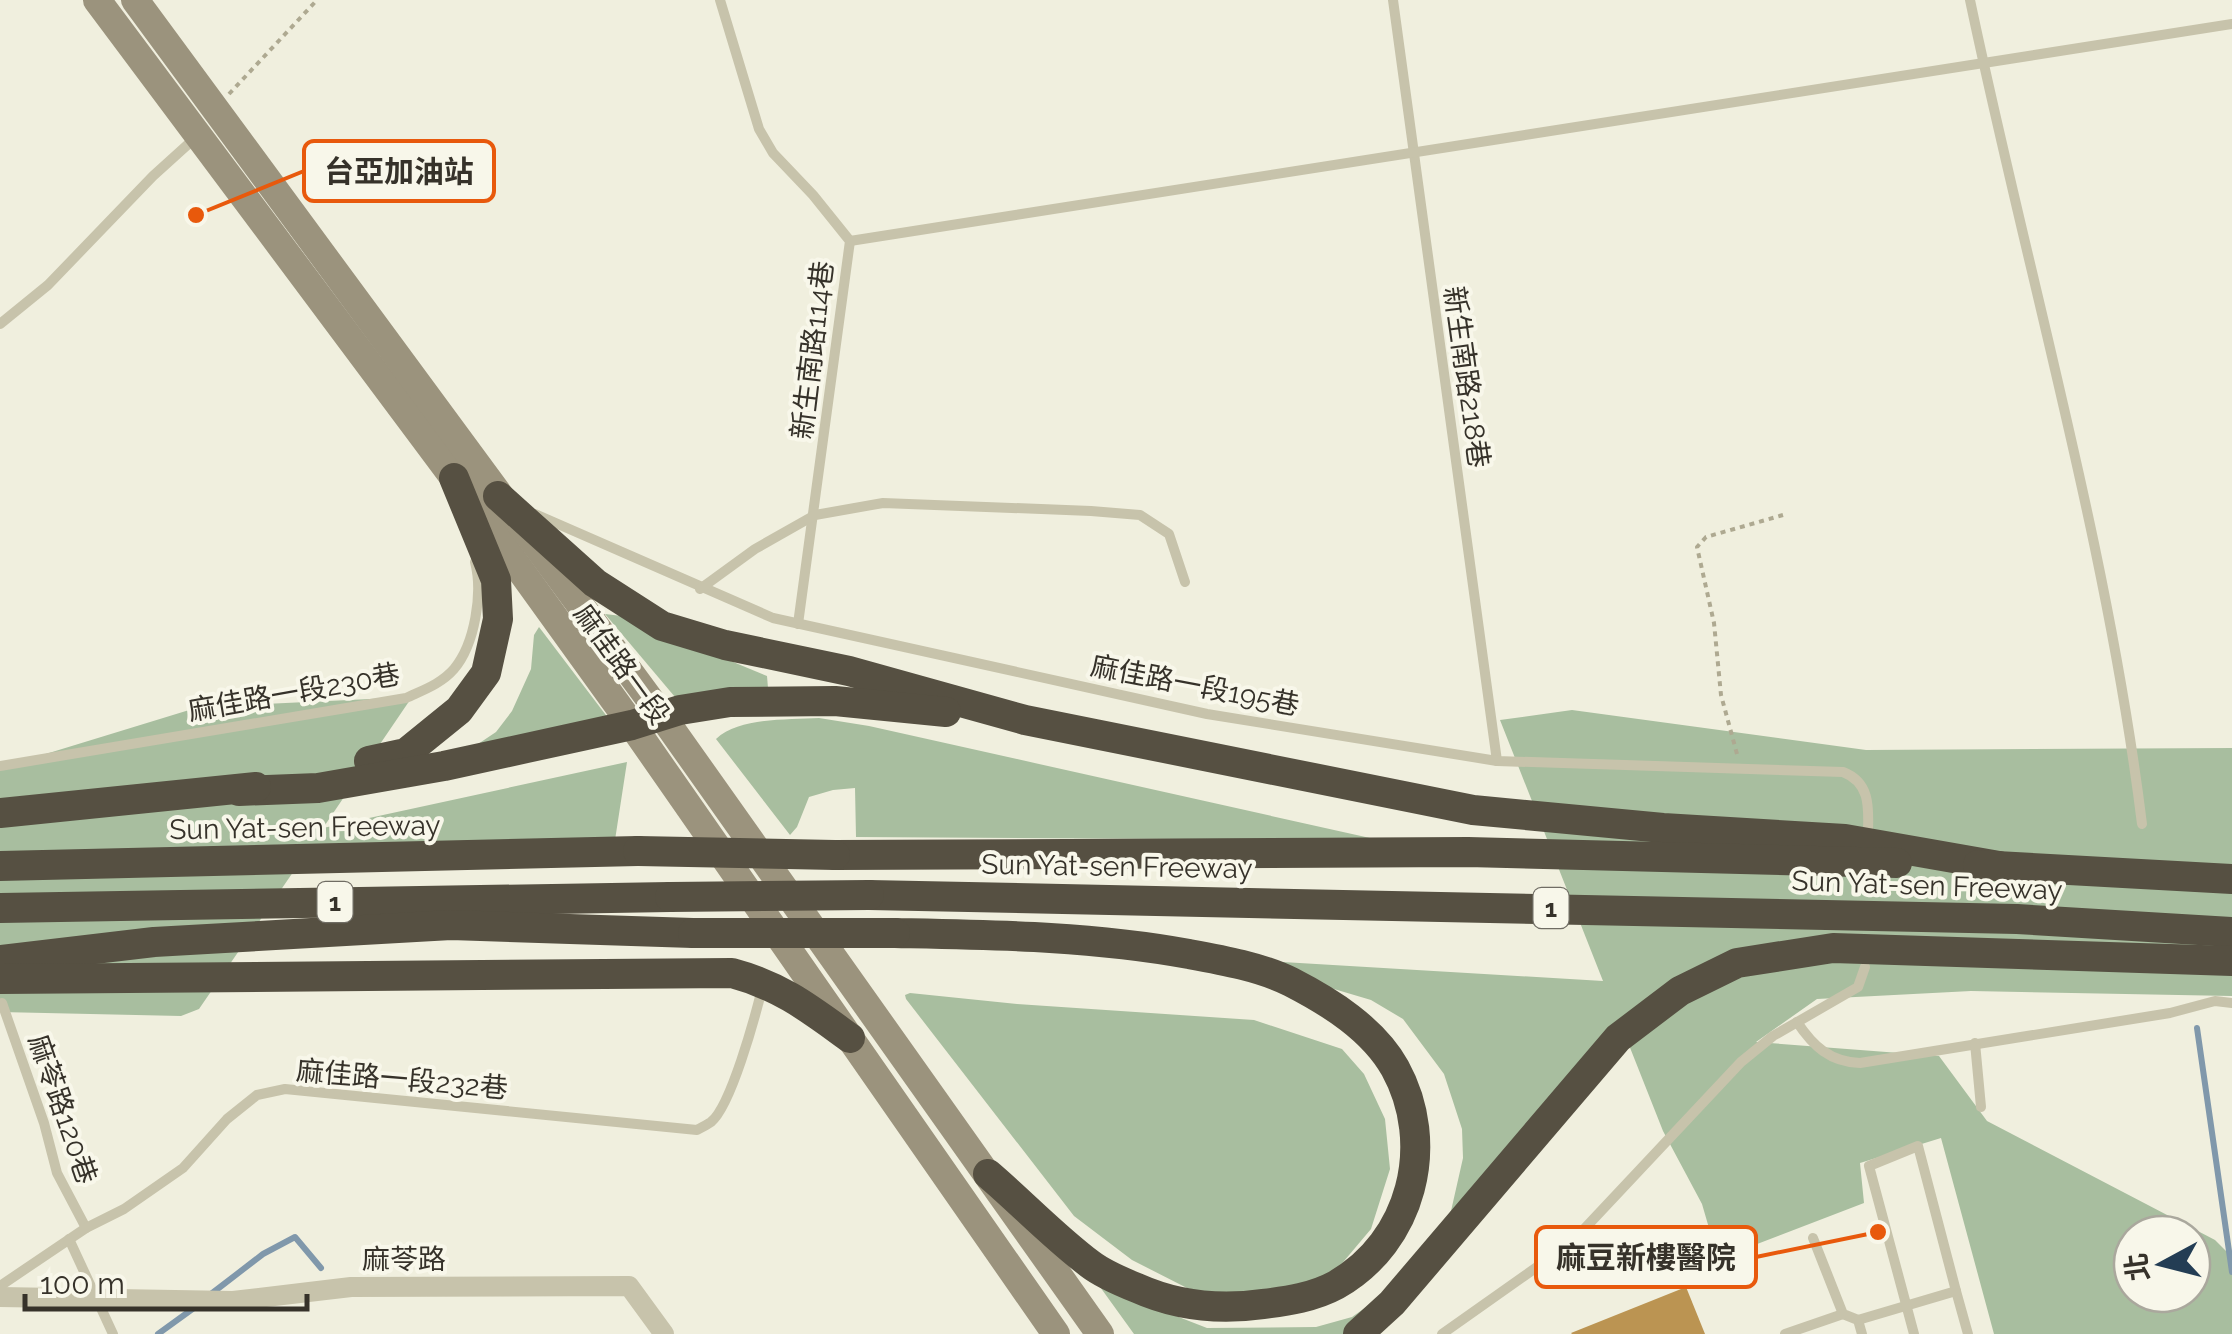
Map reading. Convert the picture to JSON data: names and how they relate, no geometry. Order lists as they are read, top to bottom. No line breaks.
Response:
{"streets":{"highway":["Sun Yat-sen Freeway","1"],"main road":["麻佳路一段"],"street":["麻苓路"],"lane":["新生南路114巷","新生南路218巷","麻佳路一段195巷","麻佳路一段230巷","麻佳路一段232巷","麻苓路120巷"]},"crossings":[["新生南路114巷","麻佳路一段195巷"],["新生南路218巷","麻佳路一段195巷"],["麻佳路一段","麻佳路一段195巷"],["麻佳路一段","麻佳路一段230巷"],["麻佳路一段232巷","麻苓路120巷"]],"places":["台亞加油站","麻豆新樓醫院"],"scale_bar":"100 m","north":"left"}
